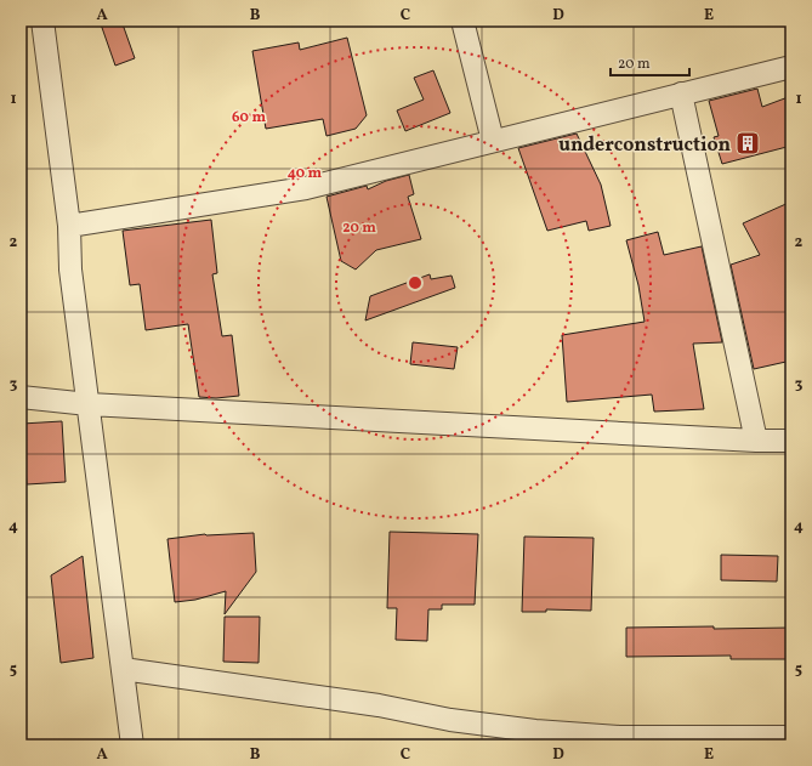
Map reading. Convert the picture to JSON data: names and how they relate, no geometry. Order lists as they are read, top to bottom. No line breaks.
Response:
{"places":{"building":["underconstruction"]},"scale_bar":"20 m","grid":{"columns":["A","B","C","D","E"],"rows":["1","2","3","4","5"]},"rings":["60 m","40 m","20 m"]}
